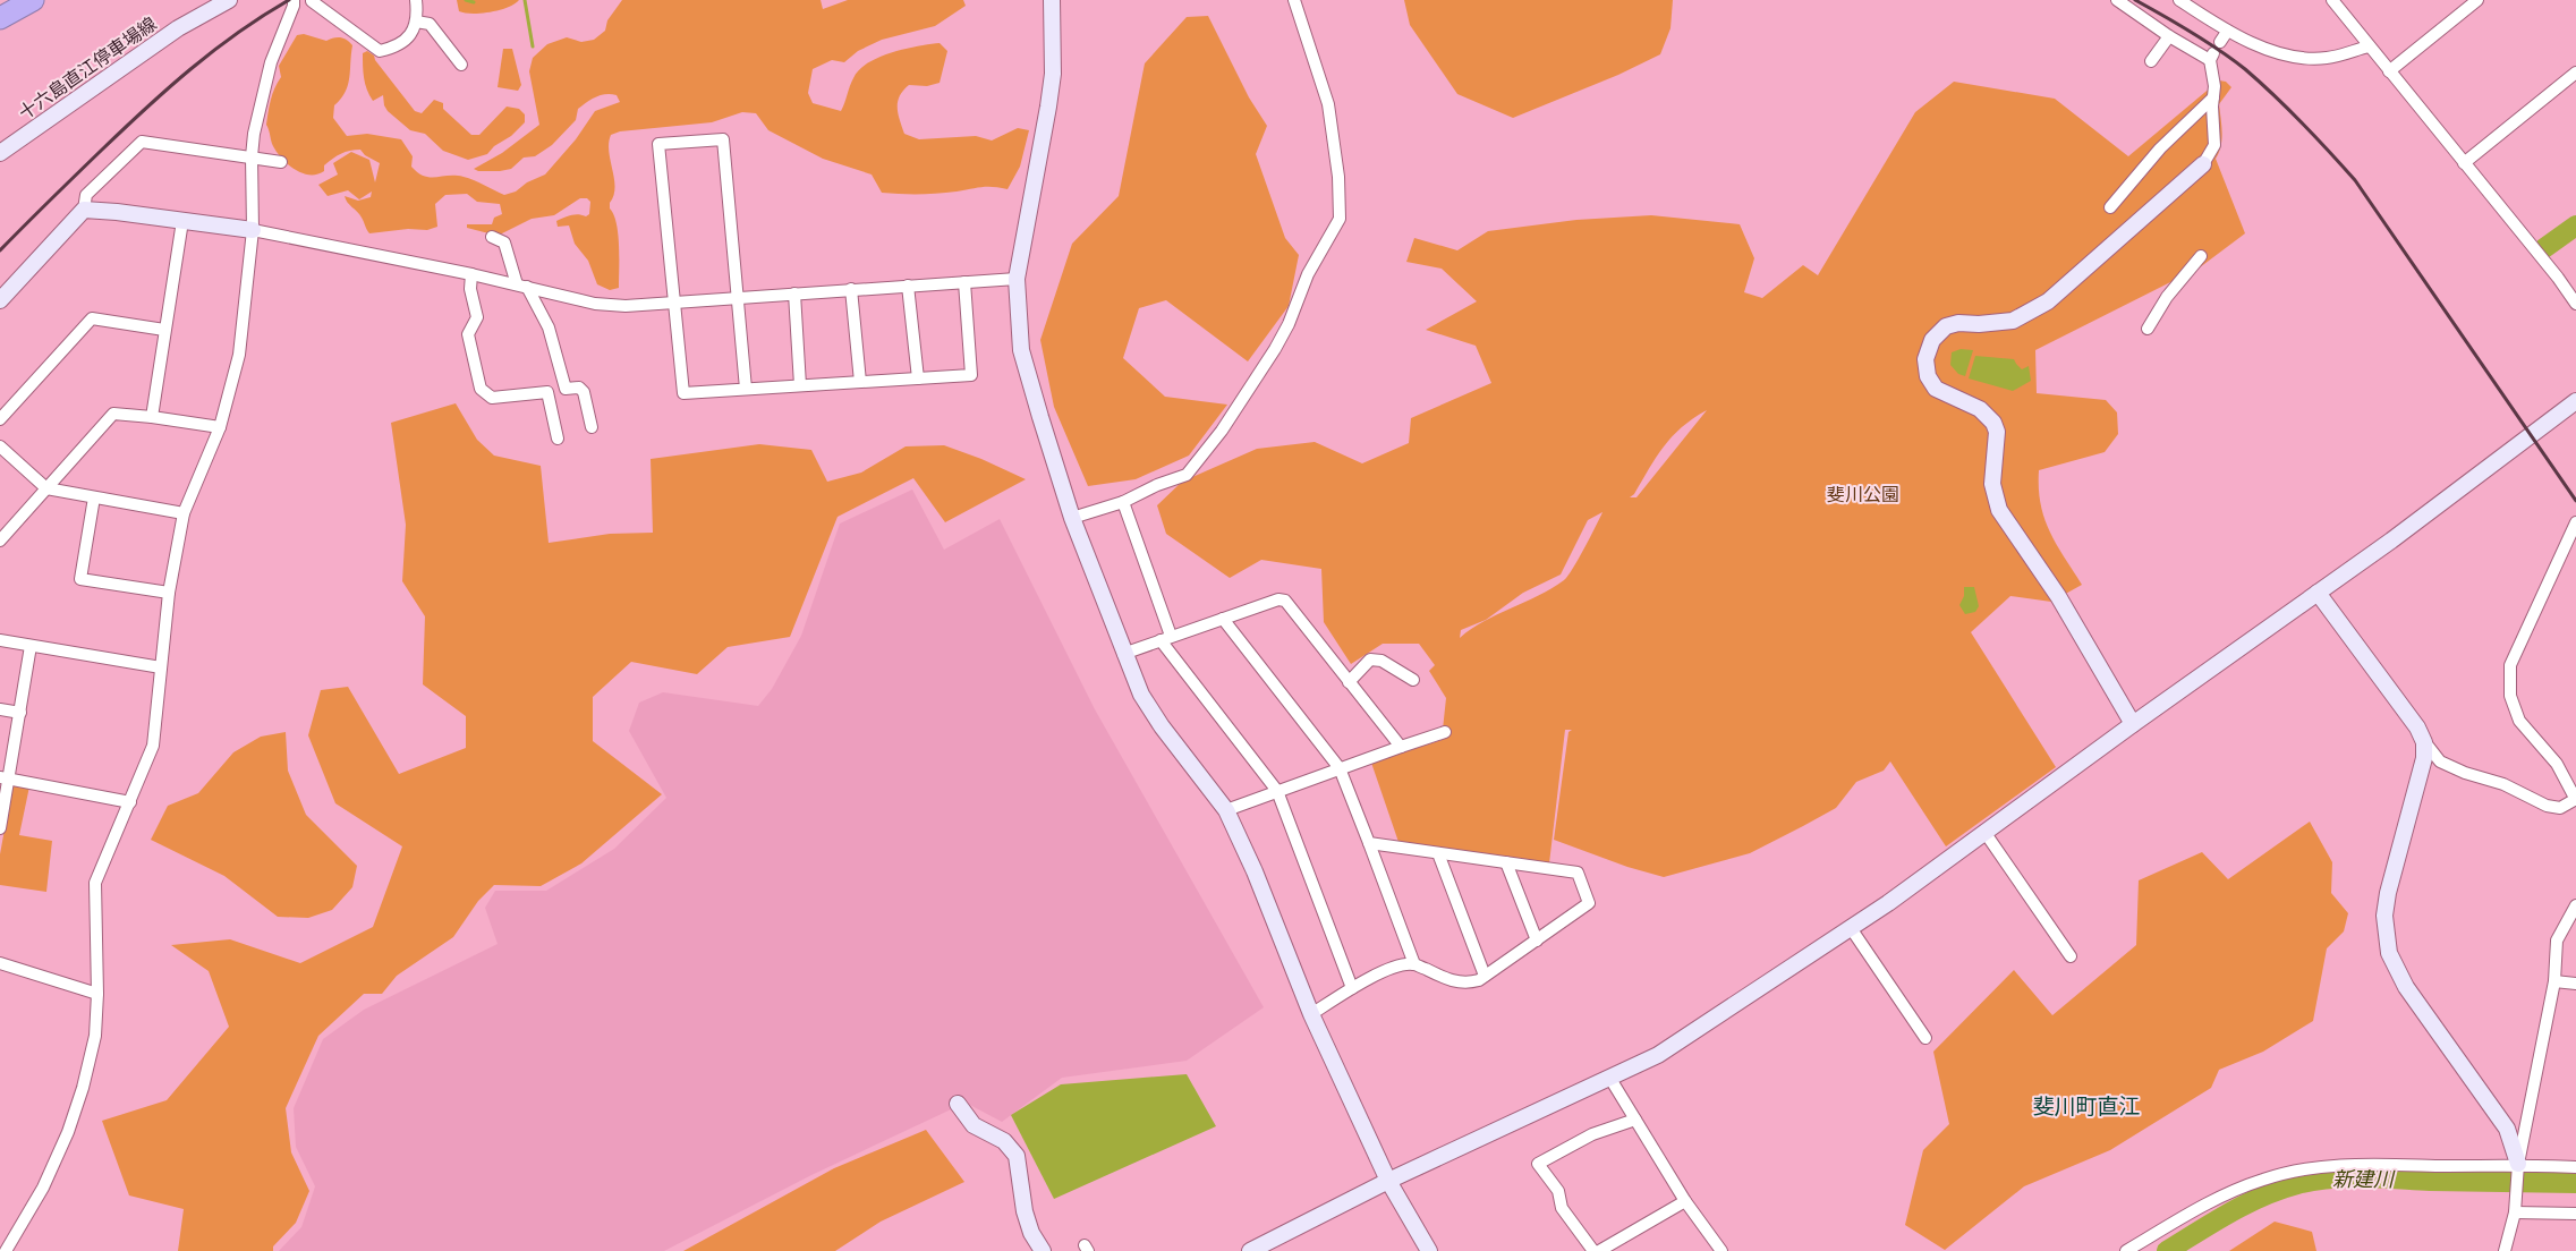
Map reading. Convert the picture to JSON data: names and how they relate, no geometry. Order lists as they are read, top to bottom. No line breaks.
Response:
{"streets":{"street":["十六島直江停車場線"]},"districts":["斐川町直江"],"water":["新建川"],"parks":["斐川公園"]}
